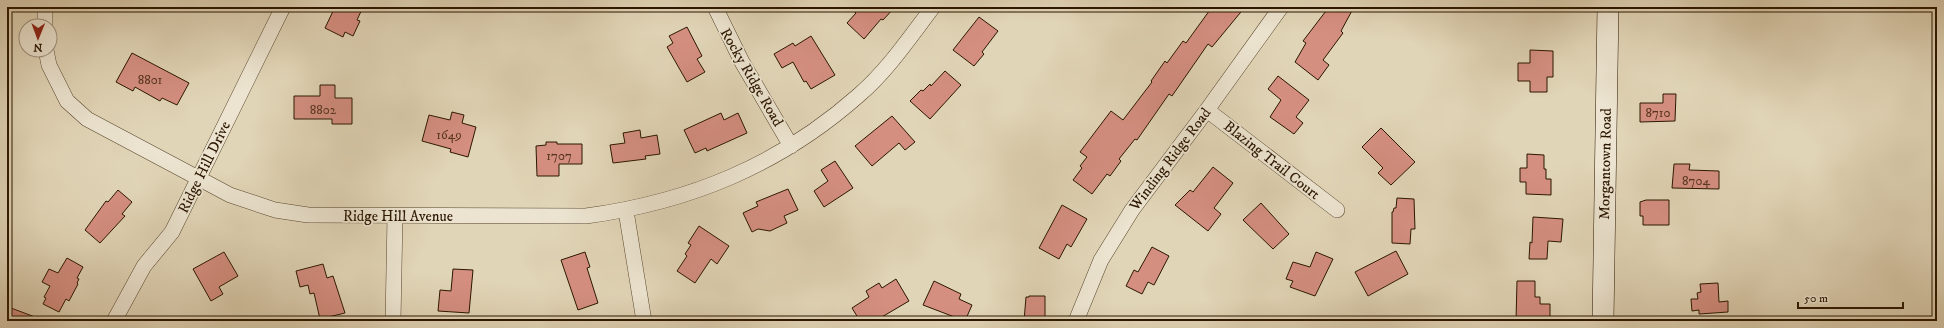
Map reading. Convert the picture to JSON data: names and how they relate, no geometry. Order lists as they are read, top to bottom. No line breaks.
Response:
{"streets":{"main road":["Morgantown Road"],"street":["Rocky Ridge Road","Winding Ridge Road","Blazing Trail Court","Ridge Hill Drive","Ridge Hill Avenue"]},"crossings":[["Rocky Ridge Road","Ridge Hill Avenue"],["Winding Ridge Road","Blazing Trail Court"],["Ridge Hill Drive","Ridge Hill Avenue"]],"house_numbers":["8801","8802","8710","1649","1707","8704"],"scale_bar":"50 m","north":"bottom"}
